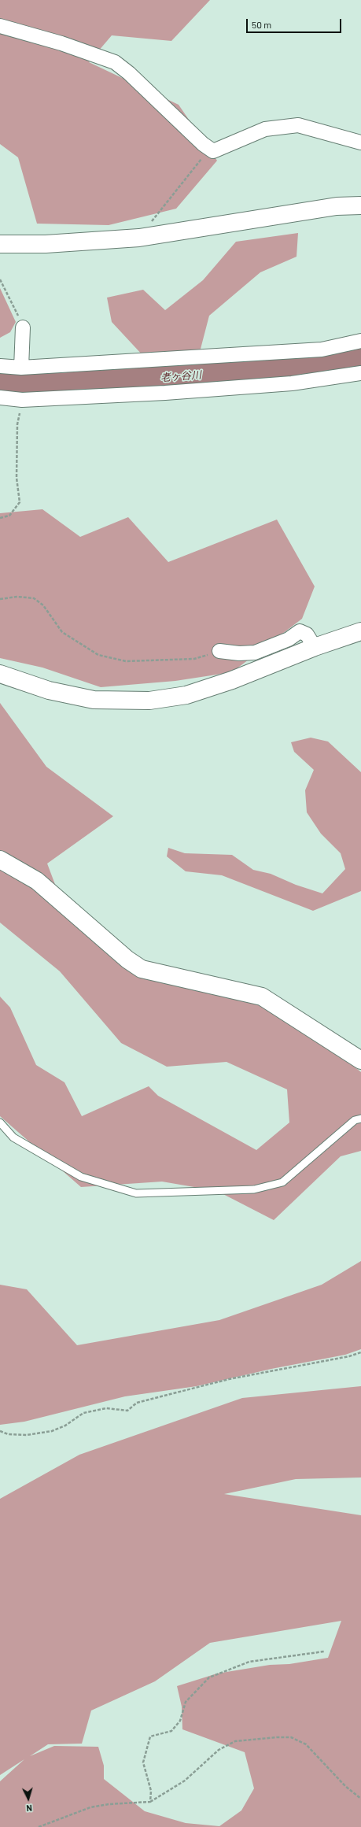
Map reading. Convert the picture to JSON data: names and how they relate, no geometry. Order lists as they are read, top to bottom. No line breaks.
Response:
{"water":["老ヶ谷川"],"scale_bar":"50 m","north":"bottom"}
